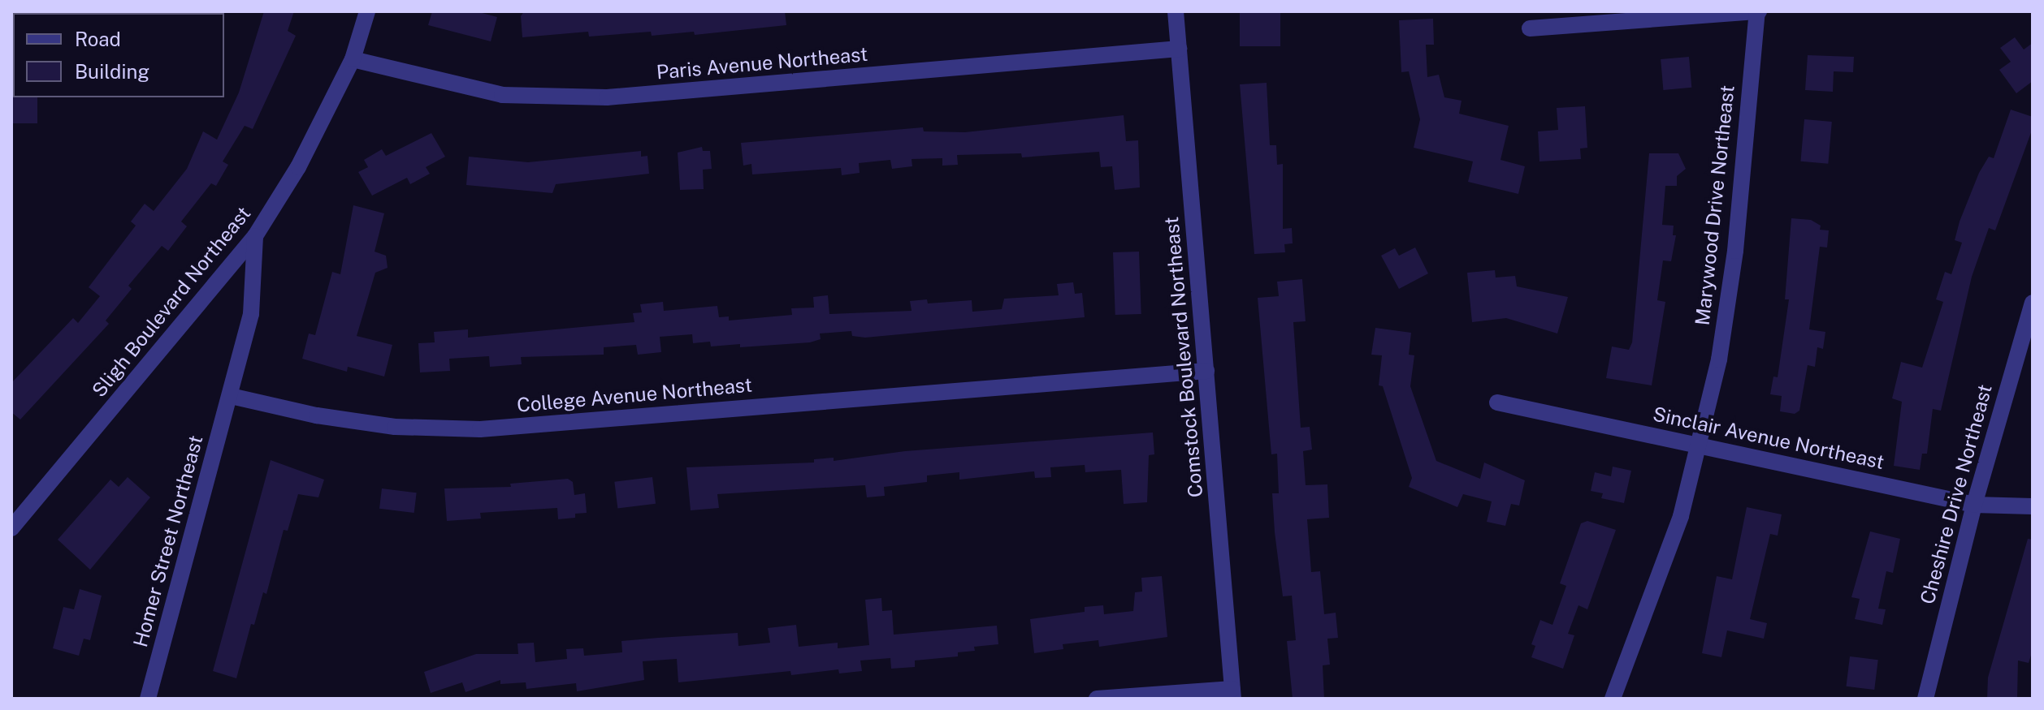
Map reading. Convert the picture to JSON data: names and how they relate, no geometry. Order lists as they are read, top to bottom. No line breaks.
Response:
{"streets":{"street":["Paris Avenue Northeast","Marywood Drive Northeast","Sligh Boulevard Northeast","Comstock Boulevard Northeast","College Avenue Northeast","Sinclair Avenue Northeast","Cheshire Drive Northeast","Homer Street Northeast"]},"crossings":[["Paris Avenue Northeast","Sligh Boulevard Northeast"],["Paris Avenue Northeast","Comstock Boulevard Northeast"],["Marywood Drive Northeast","Sinclair Avenue Northeast"],["Comstock Boulevard Northeast","College Avenue Northeast"],["College Avenue Northeast","Homer Street Northeast"],["Sinclair Avenue Northeast","Cheshire Drive Northeast"]],"legend":["Road","Building"]}
